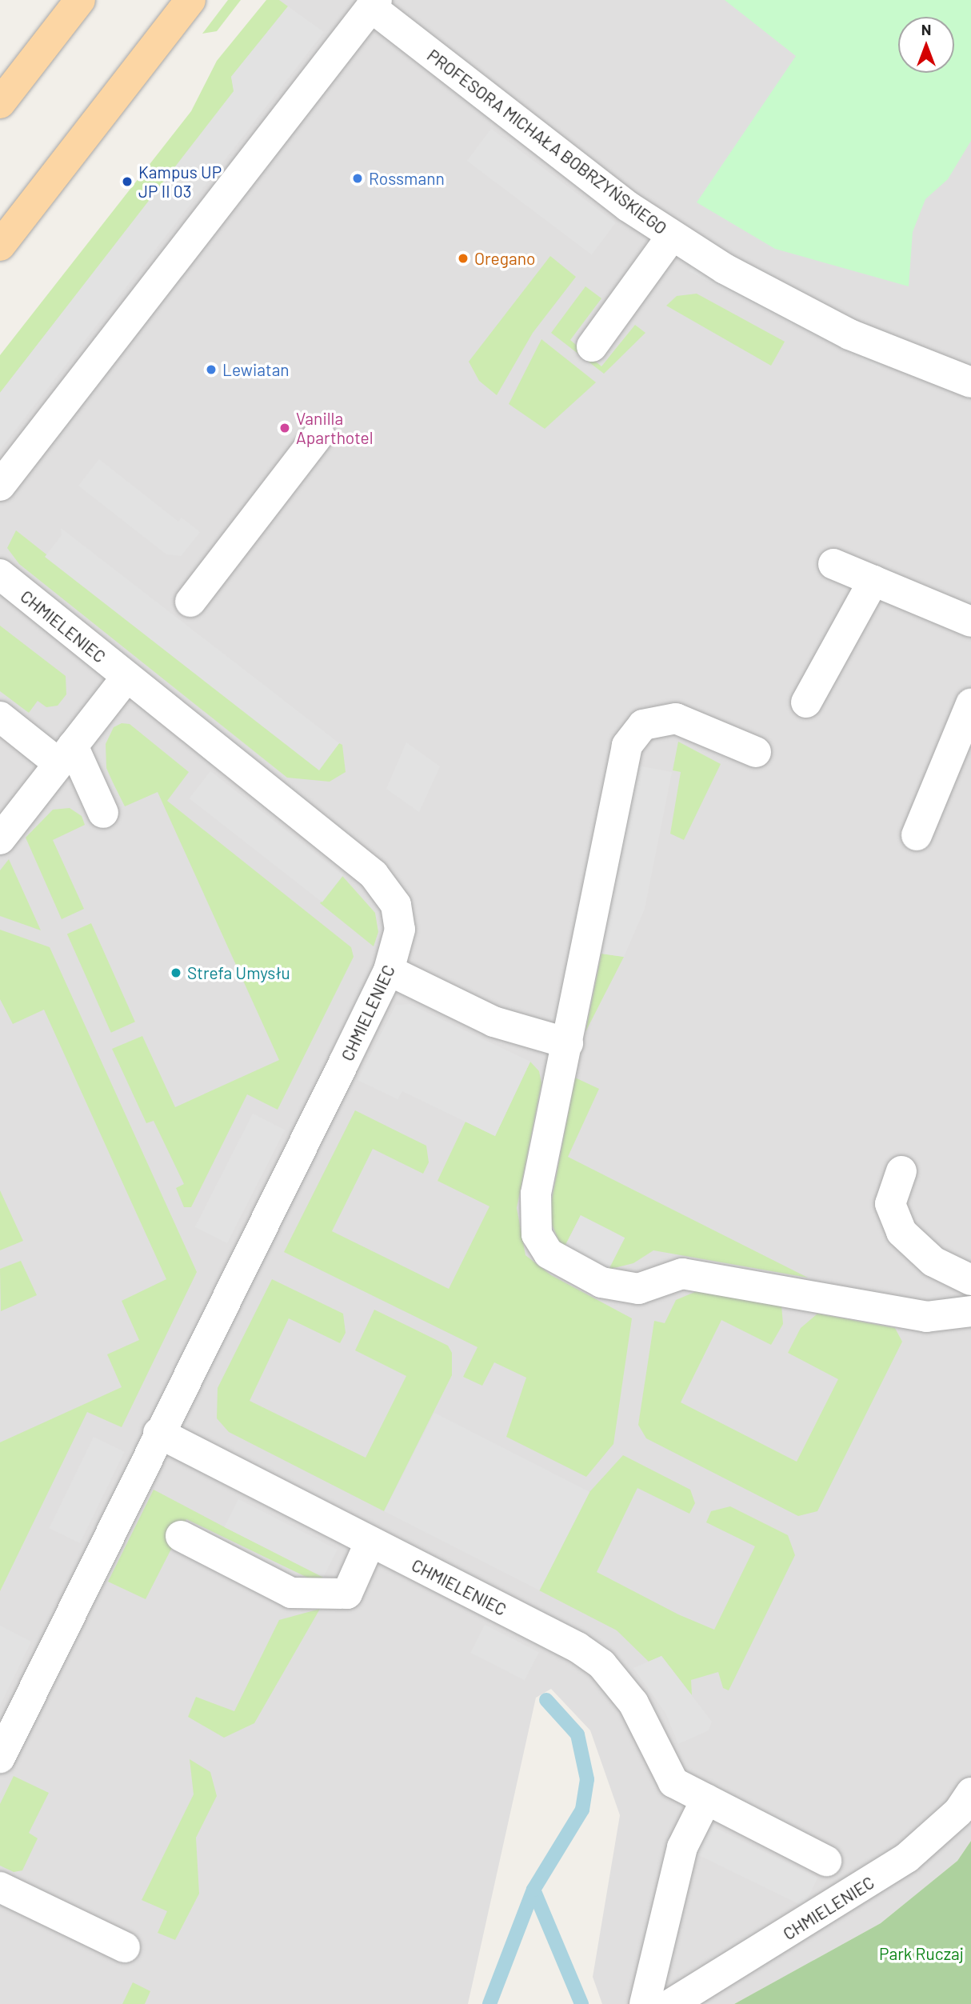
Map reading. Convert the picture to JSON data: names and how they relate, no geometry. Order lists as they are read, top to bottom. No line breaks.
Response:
{"streets":{"street":["PROFESORA MICHAŁA BOBRZYŃSKIEGO","CHMIELENIEC"]},"parks":["Park Ruczaj"],"places":["Rossmann","Kampus UP JP II 03","Oregano","Lewiatan","Vanilla Aparthotel","Strefa Umysłu"],"north":"top"}
